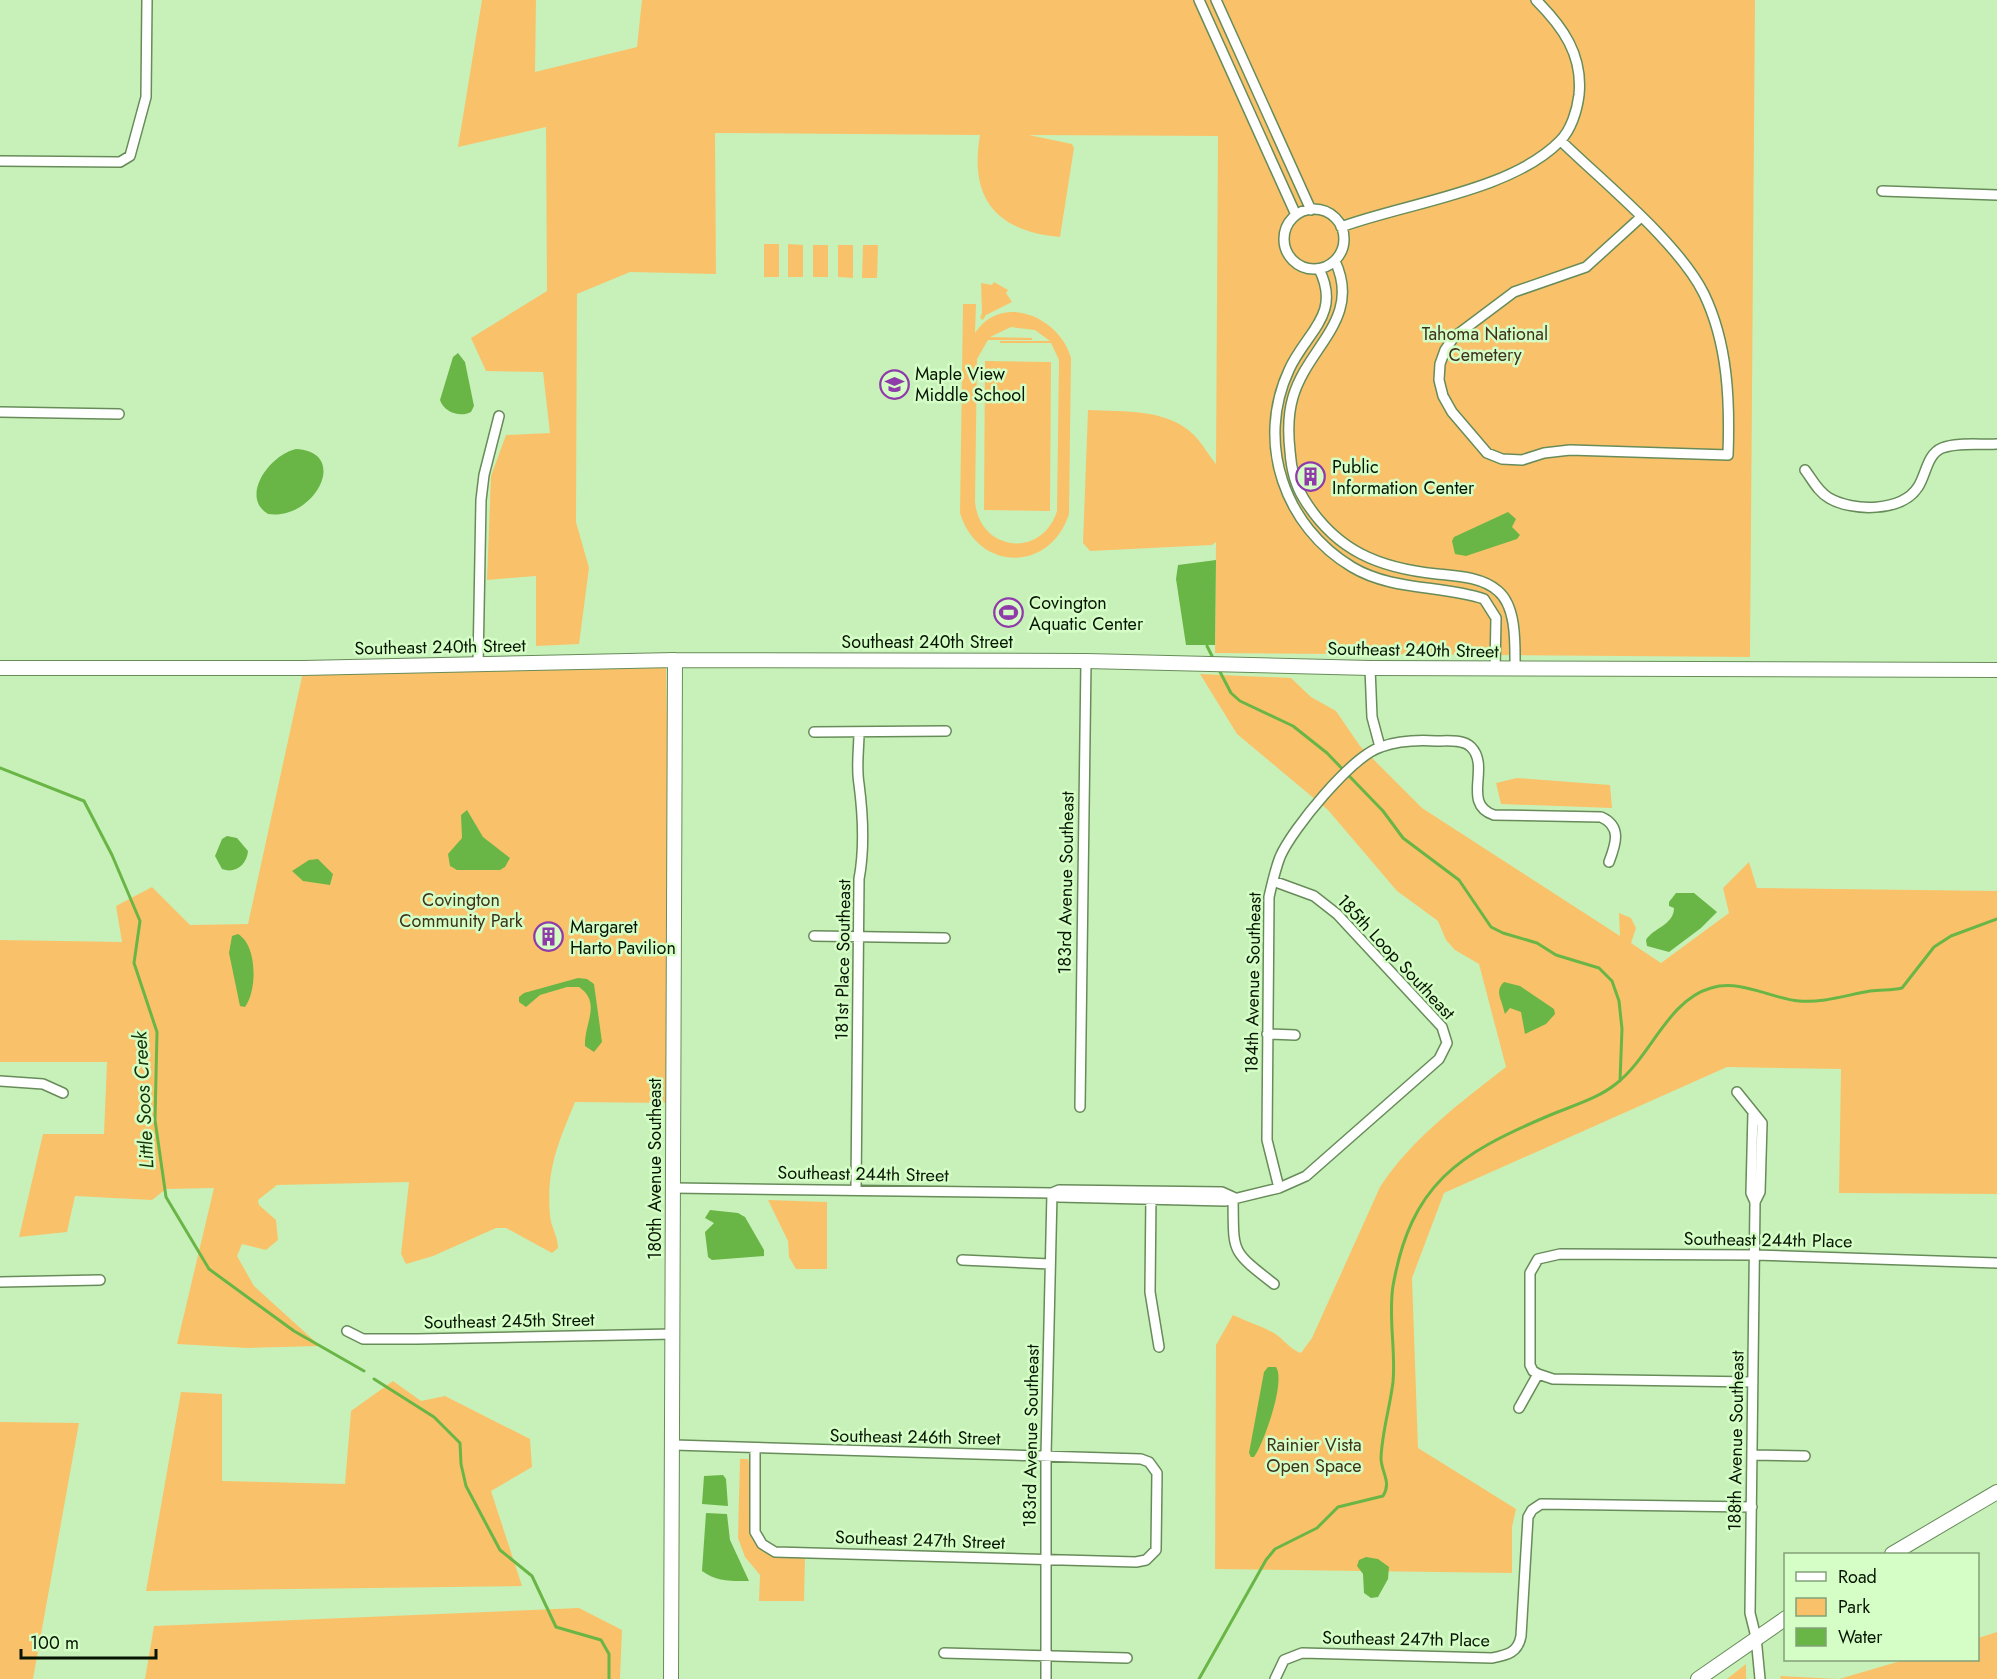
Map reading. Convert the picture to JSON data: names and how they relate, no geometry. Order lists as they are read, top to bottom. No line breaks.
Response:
{"streets":{"main road":["Southeast 240th Street","180th Avenue Southeast"],"street":["183rd Avenue Southeast","185th Loop Southeast","181st Place Southeast","184th Avenue Southeast","Southeast 244th Street","Southeast 244th Place","Southeast 245th Street","Southeast 246th Street","188th Avenue Southeast","Southeast 247th Street","Southeast 247th Place"]},"crossings":[["Southeast 240th Street","183rd Avenue Southeast"],["Southeast 240th Street","180th Avenue Southeast"],["183rd Avenue Southeast","Southeast 244th Street"],["183rd Avenue Southeast","Southeast 246th Street"],["183rd Avenue Southeast","Southeast 247th Street"],["185th Loop Southeast","184th Avenue Southeast"],["185th Loop Southeast","Southeast 244th Street"],["181st Place Southeast","Southeast 244th Street"],["184th Avenue Southeast","Southeast 244th Street"],["180th Avenue Southeast","Southeast 244th Street"],["180th Avenue Southeast","Southeast 245th Street"],["180th Avenue Southeast","Southeast 246th Street"],["Southeast 244th Place","188th Avenue Southeast"],["Southeast 246th Street","Southeast 247th Street"],["188th Avenue Southeast","Southeast 247th Place"]],"water":["Little Soos Creek"],"parks":["Tahoma National Cemetery","Covington Community Park","Rainier Vista Open Space"],"places":{"school or university":["Maple View Middle School"],"building":["Public Information Center","Margaret Harto Pavilion"],"sports":["Covington Aquatic Center"]},"legend":["Road","Park","Water"],"scale_bar":"100 m"}
